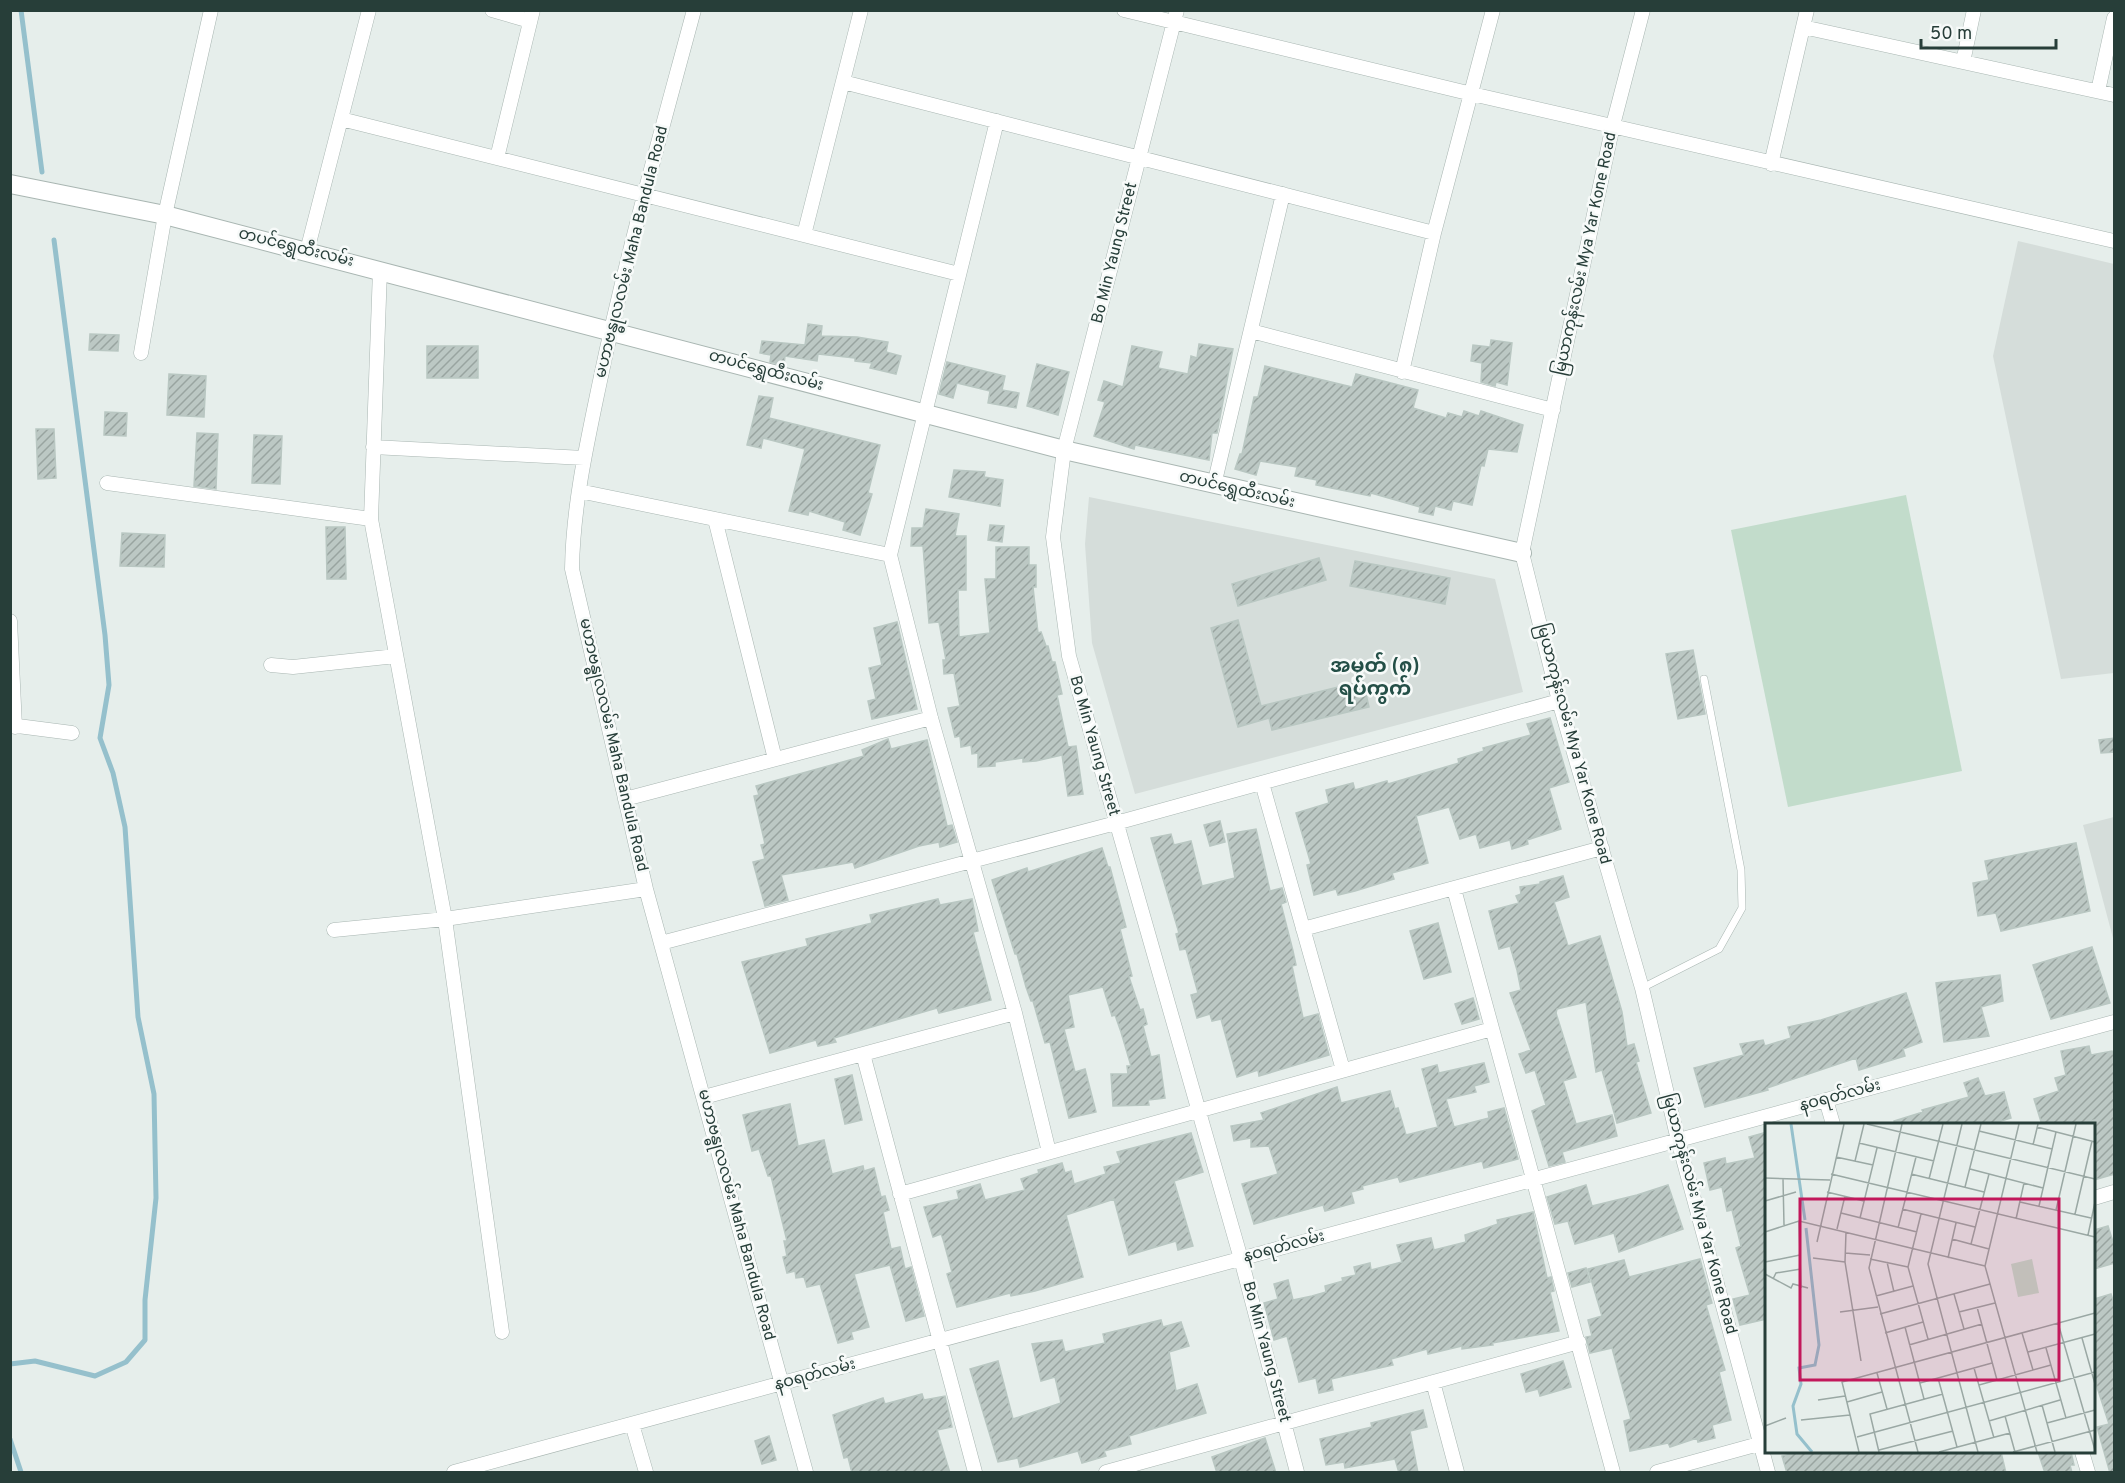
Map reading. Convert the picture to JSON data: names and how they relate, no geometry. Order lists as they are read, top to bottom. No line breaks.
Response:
{"streets":{"street":["တပင်ရွှေထီးလမ်း","မဟာဗန္ဓုလလမ်း Maha Bandula Road","Bo Min Yaung Street","မြယာကုန်းလမ်း Mya Yar Kone Road","နဝရတ်လမ်း"]},"crossings":[["တပင်ရွှေထီးလမ်း","မဟာဗန္ဓုလလမ်း Maha Bandula Road"],["တပင်ရွှေထီးလမ်း","Bo Min Yaung Street"],["တပင်ရွှေထီးလမ်း","မြယာကုန်းလမ်း Mya Yar Kone Road"],["မဟာဗန္ဓုလလမ်း Maha Bandula Road","နဝရတ်လမ်း"],["Bo Min Yaung Street","နဝရတ်လမ်း"],["မြယာကုန်းလမ်း Mya Yar Kone Road","နဝရတ်လမ်း"]],"districts":["အမှတ် (၈) ရပ်ကွက်"],"scale_bar":"50 m"}
